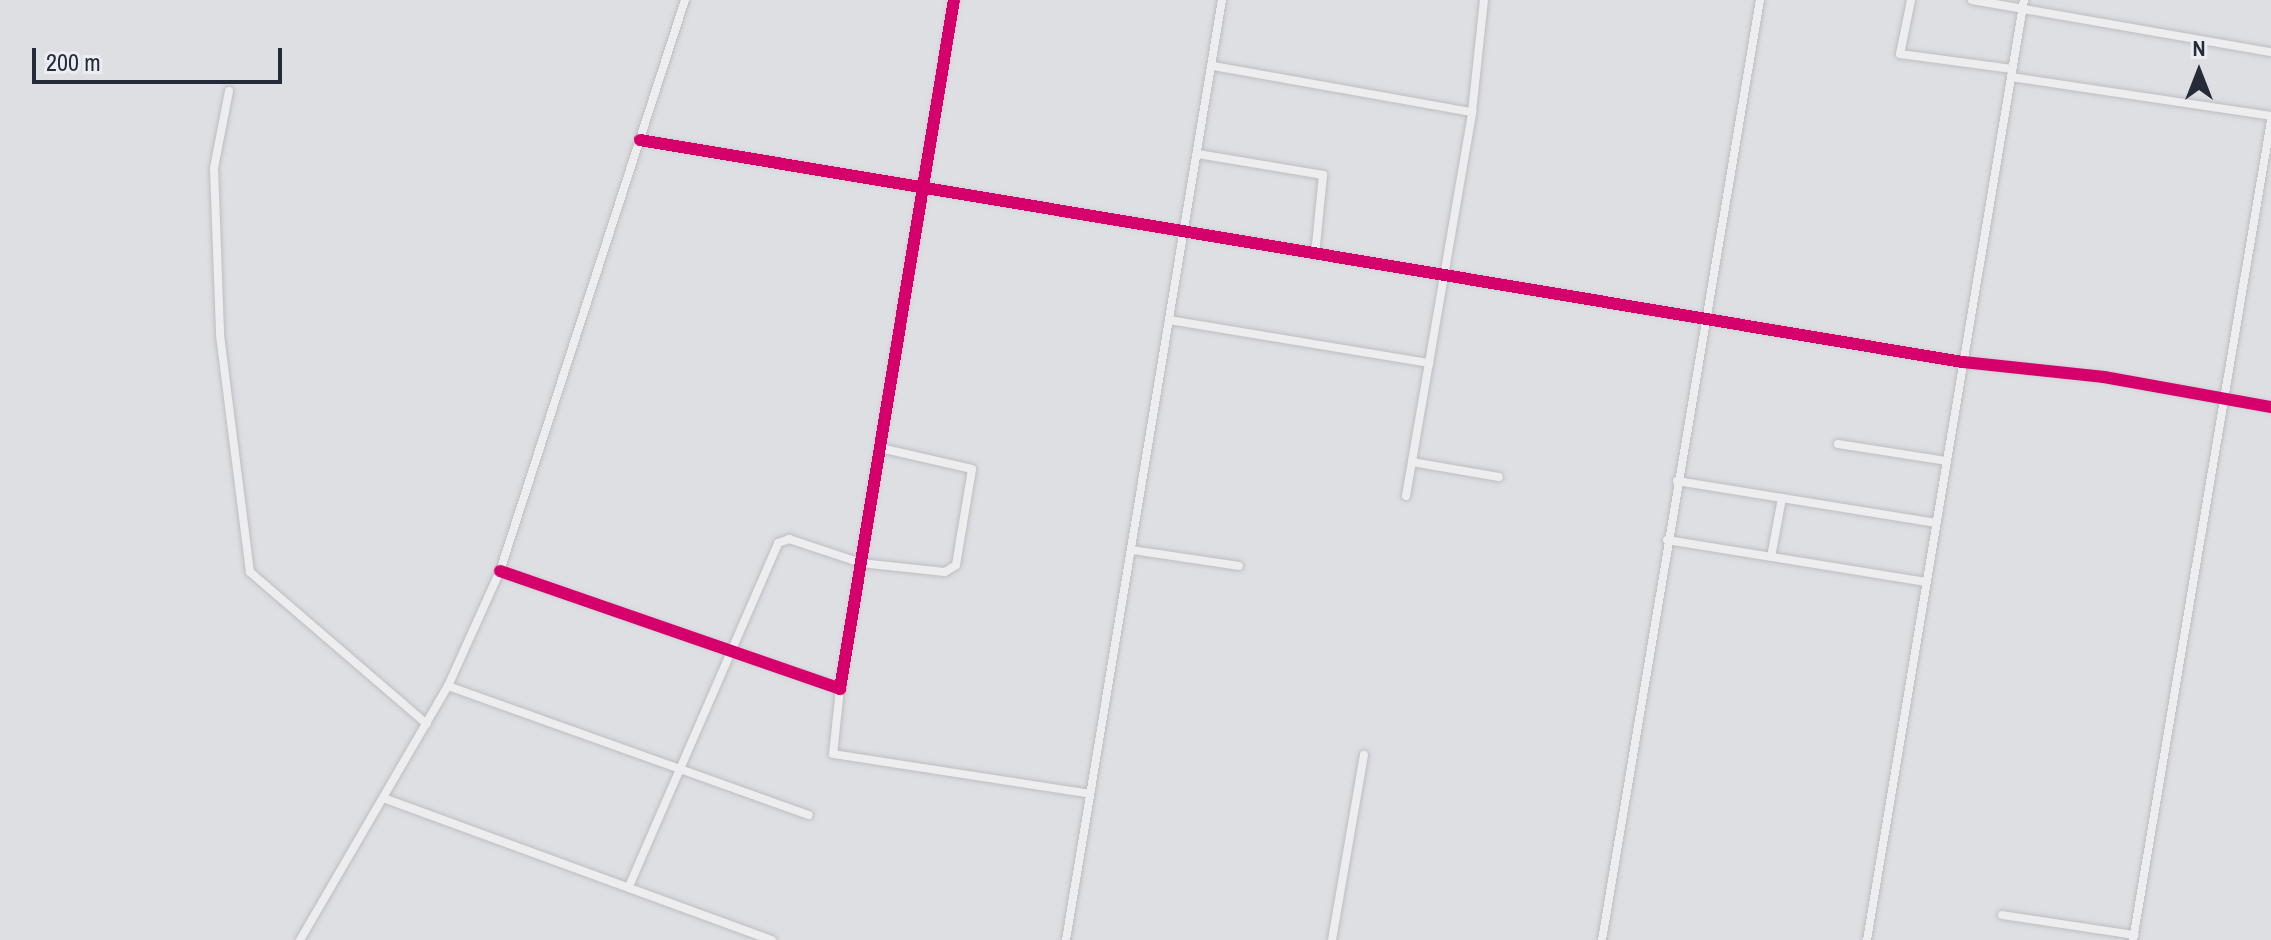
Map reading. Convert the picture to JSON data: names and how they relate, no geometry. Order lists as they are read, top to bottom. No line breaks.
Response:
{"scale_bar":"200 m","north":"top"}
